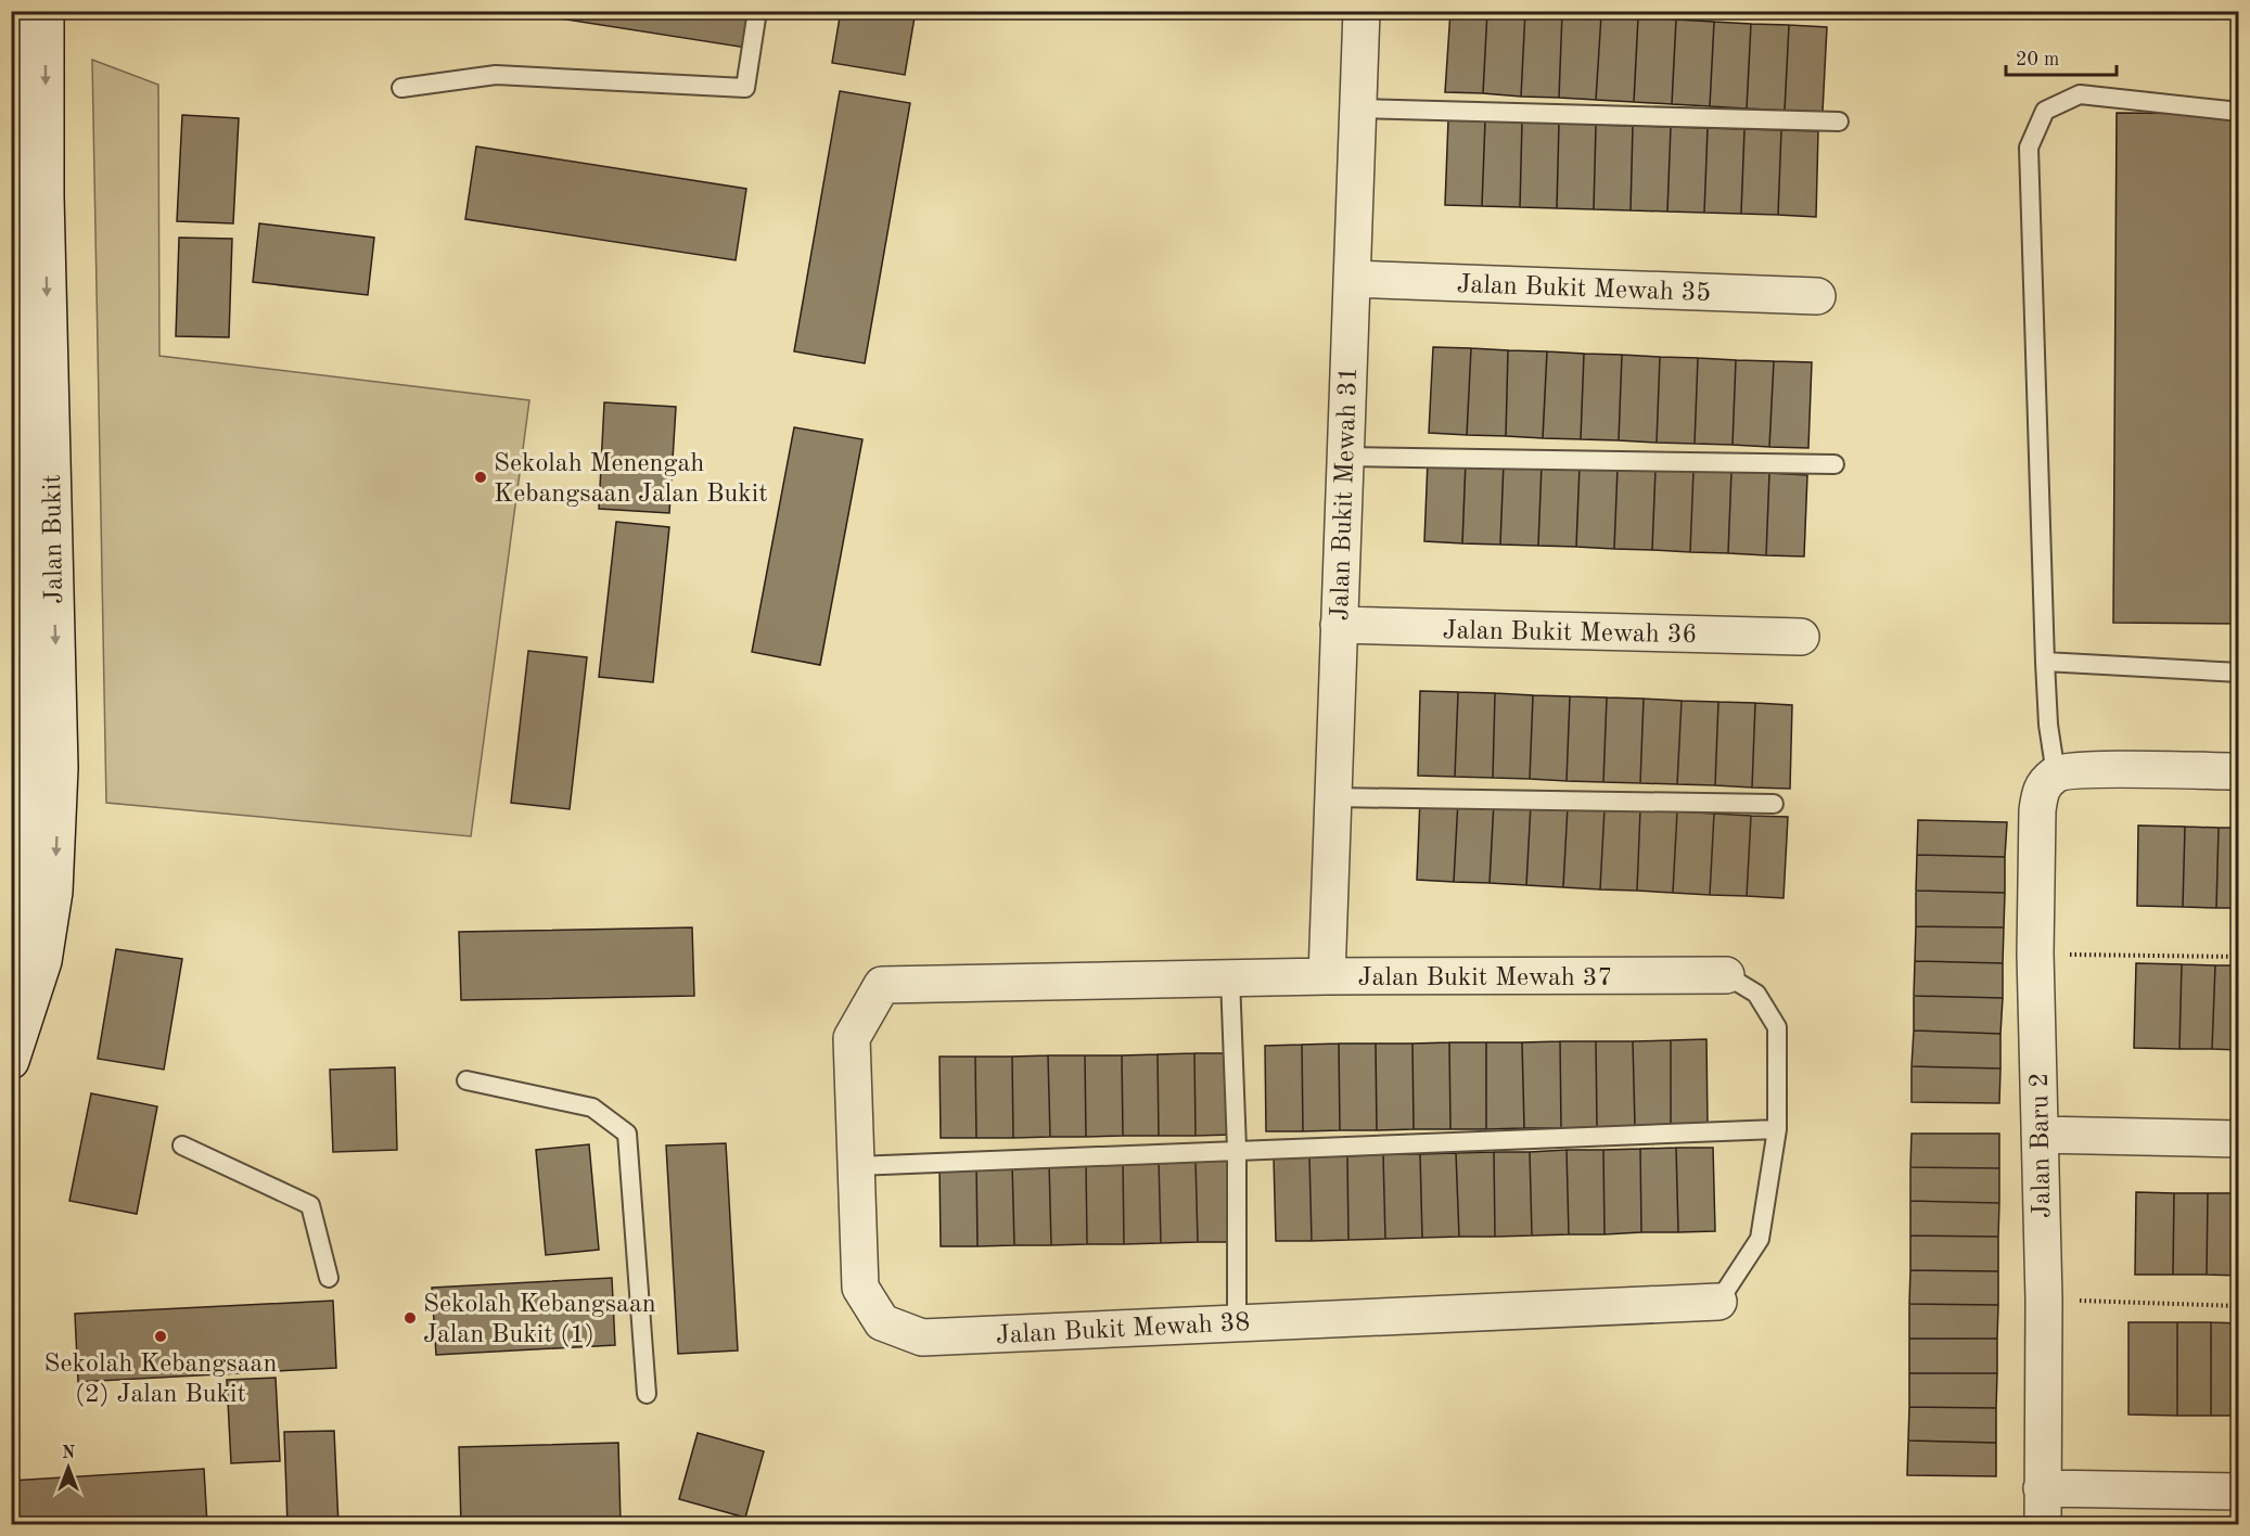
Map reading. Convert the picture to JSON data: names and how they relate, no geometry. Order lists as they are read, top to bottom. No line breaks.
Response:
{"streets":{"street":["Jalan Bukit Mewah 35","Jalan Bukit Mewah 31","Jalan Bukit","Jalan Bukit Mewah 36","Jalan Bukit Mewah 37","Jalan Baru 2","Jalan Bukit Mewah 38"]},"crossings":[["Jalan Bukit Mewah 35","Jalan Bukit Mewah 31"],["Jalan Bukit Mewah 31","Jalan Bukit Mewah 36"],["Jalan Bukit Mewah 31","Jalan Bukit Mewah 37"],["Jalan Bukit Mewah 37","Jalan Bukit Mewah 38"]],"places":["Sekolah Menengah Kebangsaan Jalan Bukit","Sekolah Kebangsaan Jalan Bukit (1)","Sekolah Kebangsaan (2) Jalan Bukit"],"scale_bar":"20 m","north":"top"}
